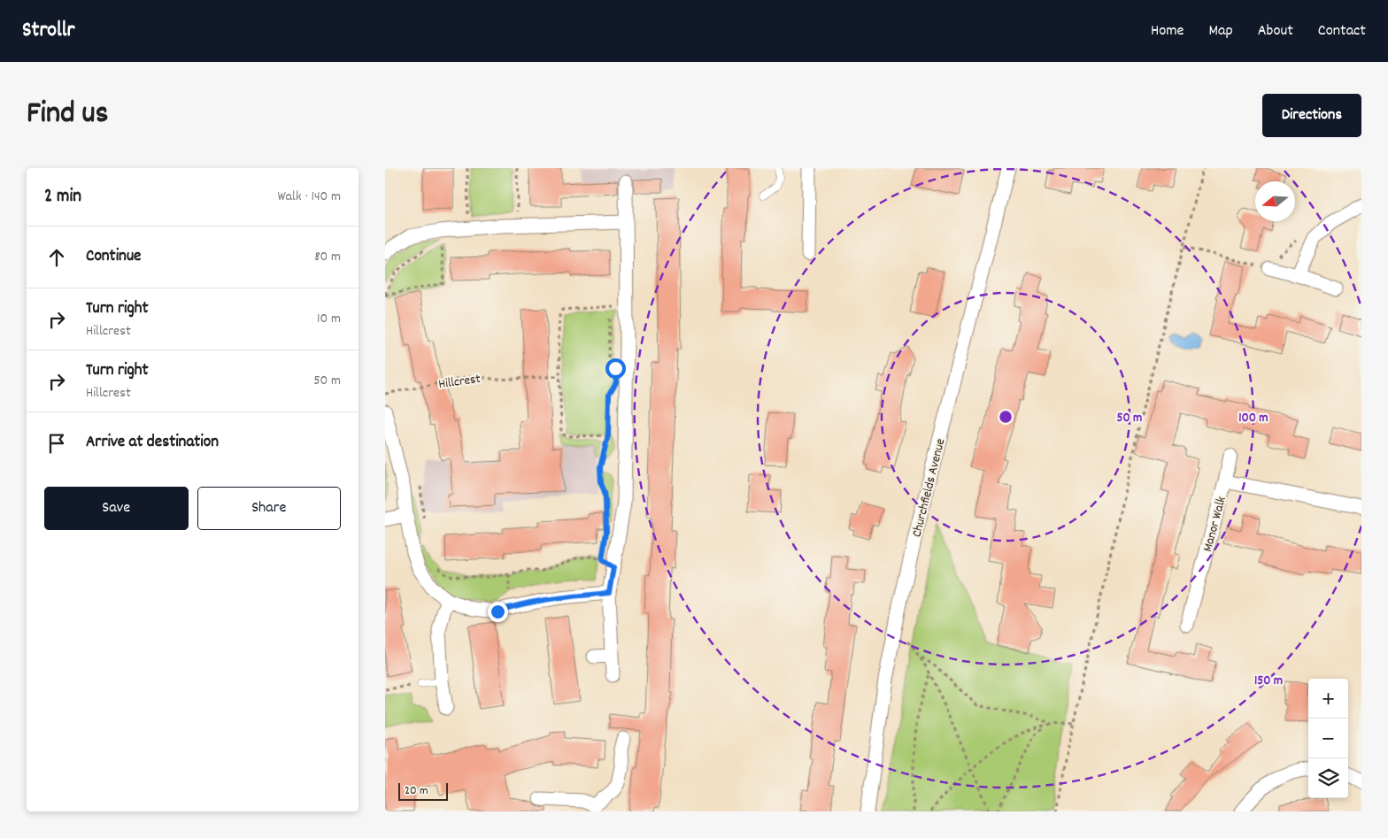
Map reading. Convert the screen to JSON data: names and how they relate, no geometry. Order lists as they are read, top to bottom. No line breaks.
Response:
{"streets":{"street":["Churchfields Avenue","Manor Walk"],"path":["Hillcrest"]},"scale_bar":"20 m","north":"left","page":{"header":"Strollr","nav":["Home","Map","About","Contact"],"title":"Find us","buttons":["Directions",["Save","Share"]],"heading":["2 min","Walk · 140 m"],"list":[["Continue","80 m"],["Turn right","Hillcrest","10 m"],["Turn right","Hillcrest","50 m"],"Arrive at destination"],"map_buttons":["+","−"],"scale":"20 m"},"rings":["50 m","100 m","150 m"]}
